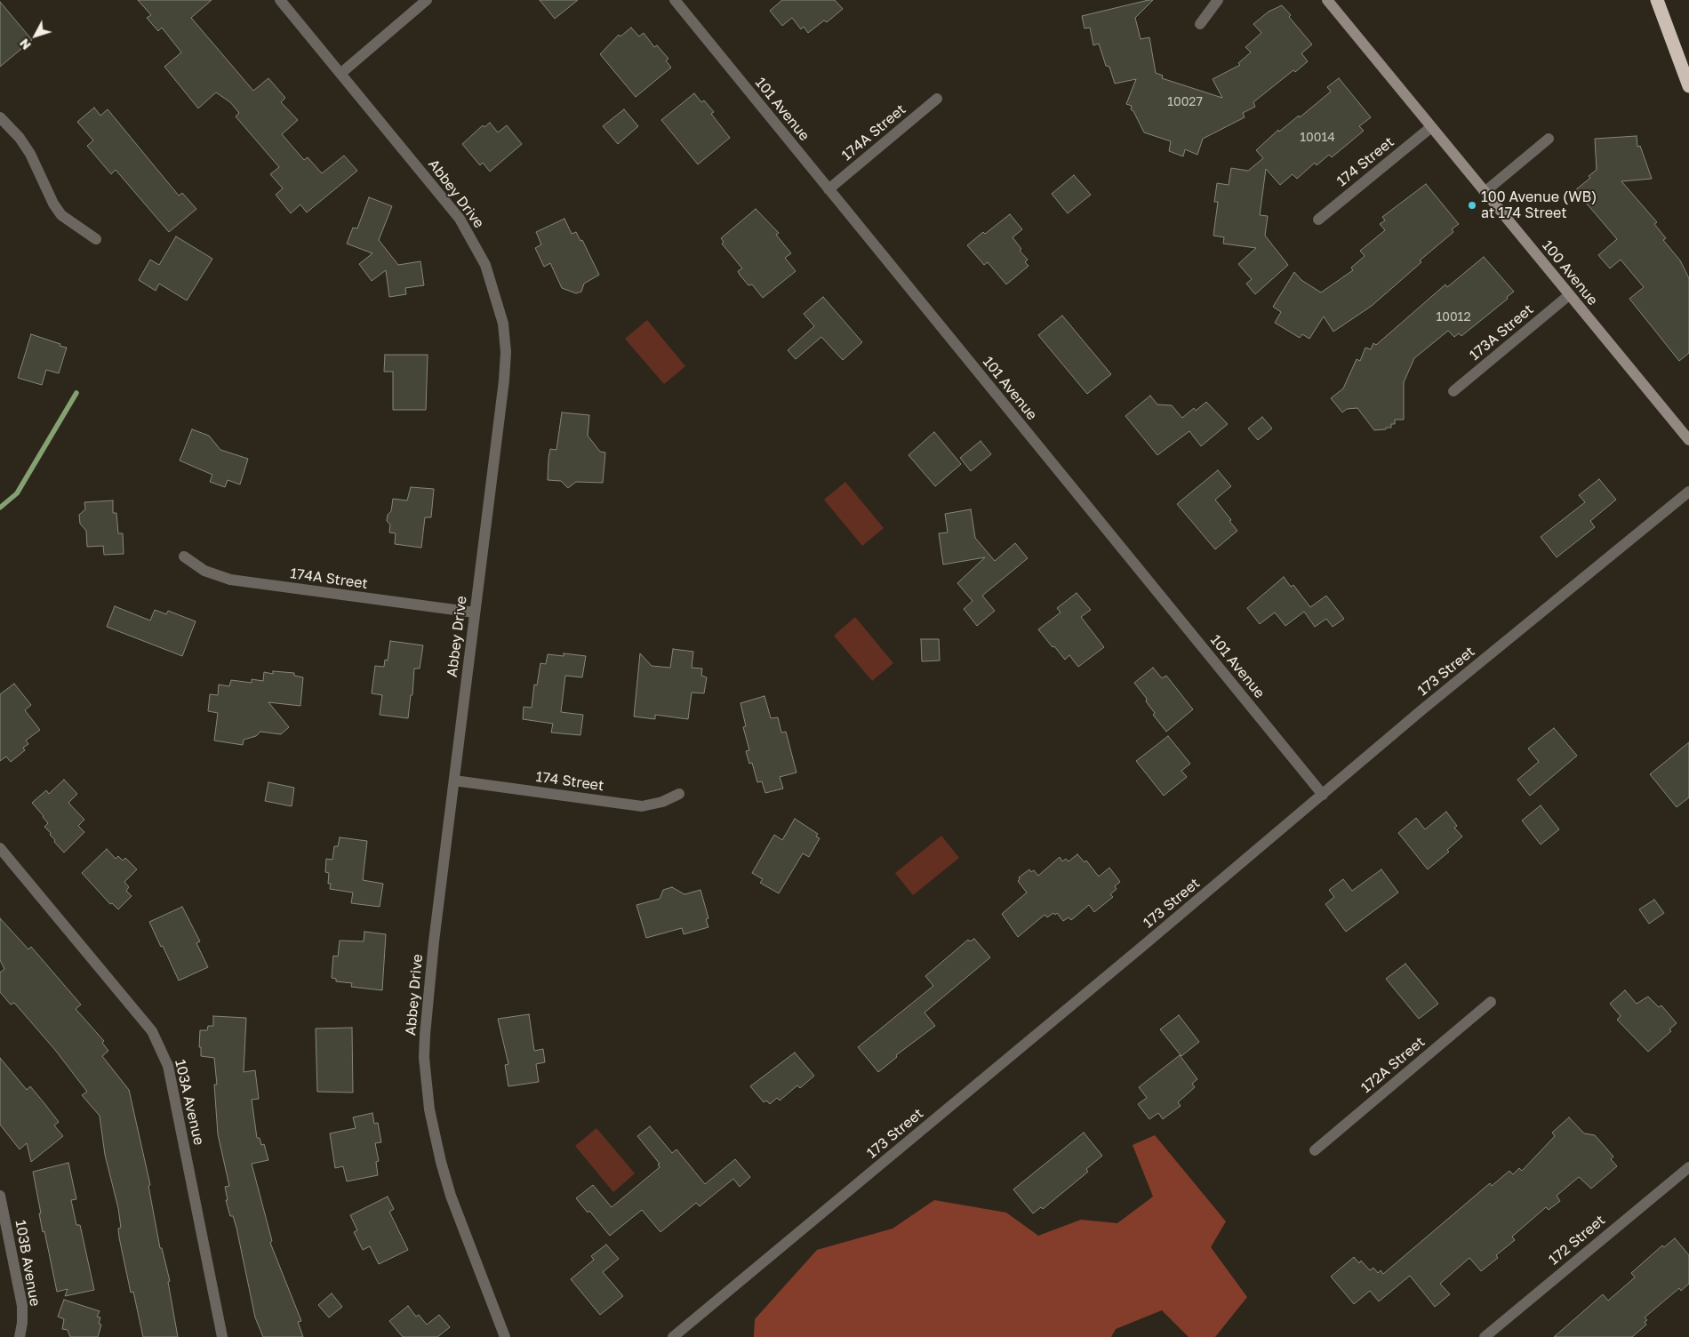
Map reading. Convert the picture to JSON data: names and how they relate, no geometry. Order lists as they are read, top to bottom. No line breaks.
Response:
{"streets":{"street":["101 Avenue","174A Street","174 Street","Abbey Drive","100 Avenue","173A Street","173 Street","172A Street","103A Avenue","172 Street","103B Avenue"]},"crossings":[["101 Avenue","174A Street"],["101 Avenue","173 Street"],["174A Street","Abbey Drive"],["174 Street","Abbey Drive"],["174 Street","100 Avenue"],["100 Avenue","173A Street"]],"places":["100 Avenue (WB) at 174 Street"],"house_numbers":["10027","10014","10012"],"north":"bottom left"}
